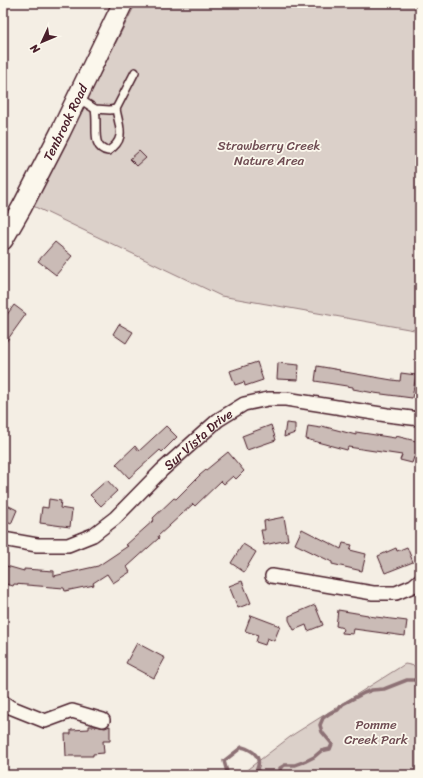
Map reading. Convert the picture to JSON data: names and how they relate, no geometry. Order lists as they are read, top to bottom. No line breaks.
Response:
{"streets":{"street":["Tenbrook Road","Sur Vista Drive"]},"parks":["Strawberry Creek Nature Area","Pomme Creek Park"],"north":"bottom left"}
